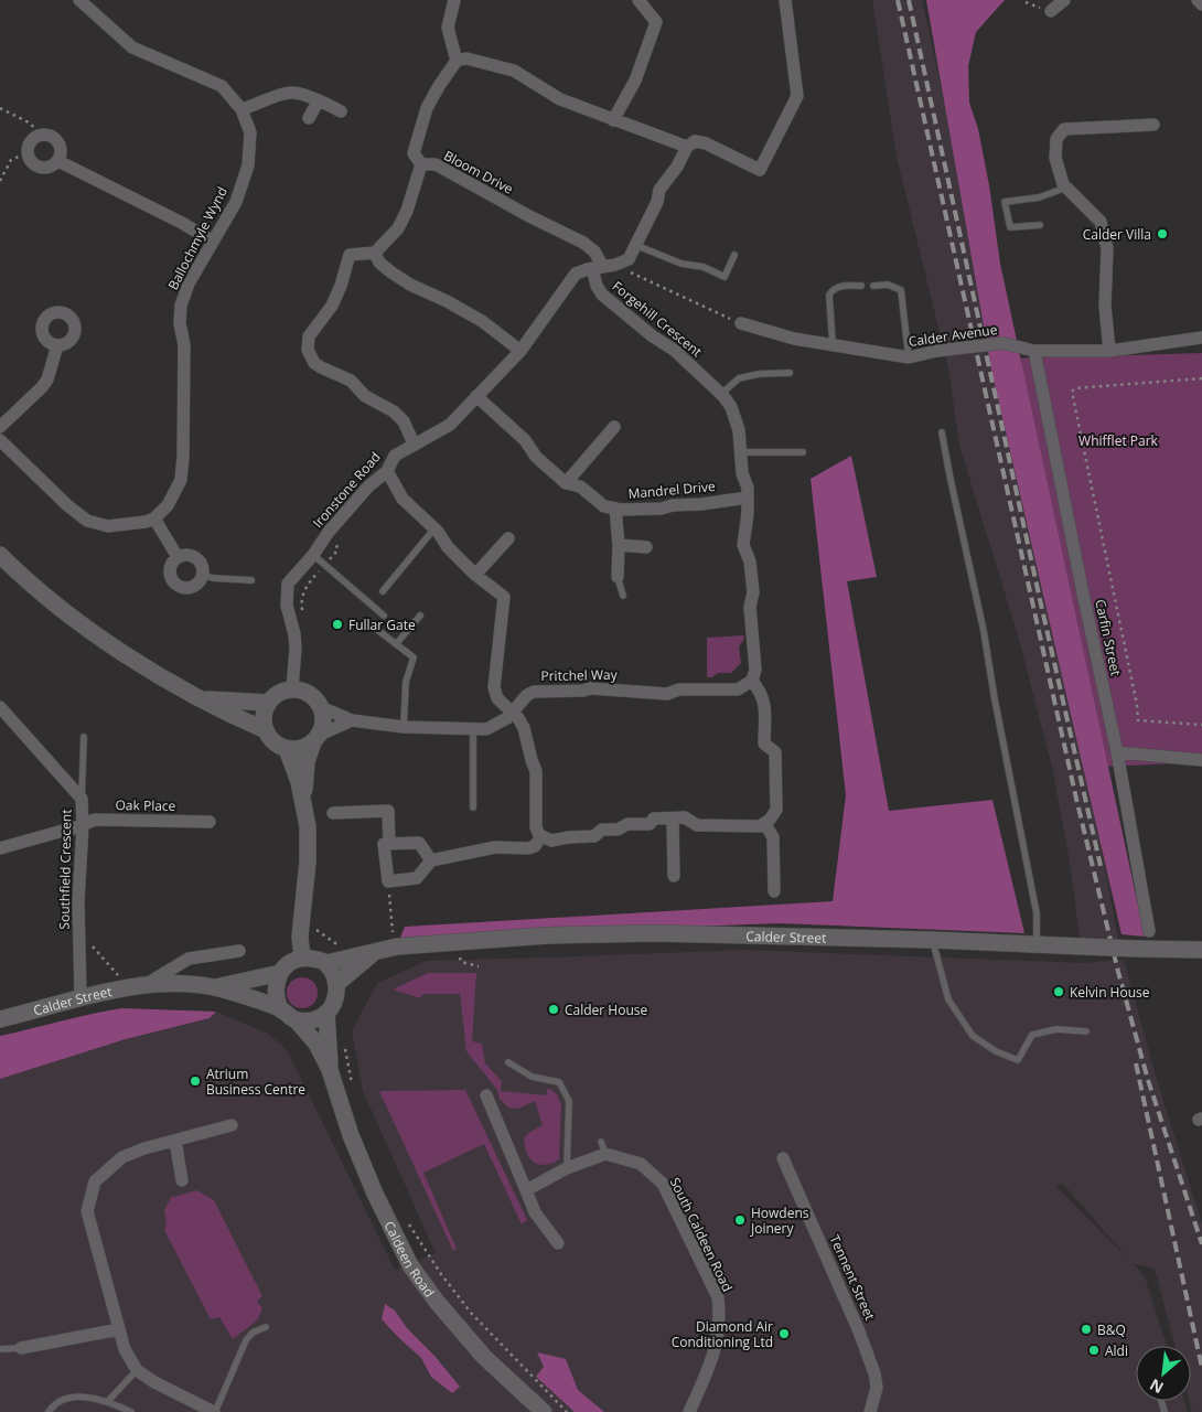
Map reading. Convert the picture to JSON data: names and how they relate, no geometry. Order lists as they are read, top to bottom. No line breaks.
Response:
{"streets":{"main road":["Calder Street","Caldeen Road"],"street":["Bloom Drive","Ballochmyle Wynd","Forgehill Crescent","Calder Avenue","Ironstone Road","Mandrel Drive","Carfin Street","Pritchel Way","Oak Place","Southfield Crescent","South Caldeen Road","Tennent Street"]},"crossings":[["Bloom Drive","Forgehill Crescent"],["Bloom Drive","Ironstone Road"],["Forgehill Crescent","Ironstone Road"],["Forgehill Crescent","Mandrel Drive"],["Forgehill Crescent","Pritchel Way"],["Calder Avenue","Carfin Street"],["Ironstone Road","Mandrel Drive"],["Ironstone Road","Pritchel Way"],["Oak Place","Southfield Crescent"],["Southfield Crescent","Calder Street"],["Calder Street","Caldeen Road"]],"parks":["Whifflet Park"],"places":["Calder Villa","Fullar Gate","Kelvin House","Calder House","Atrium Business Centre","Howdens Joinery","B&Q","Diamond Air Conditioning Ltd","Aldi"],"north":"bottom left"}
